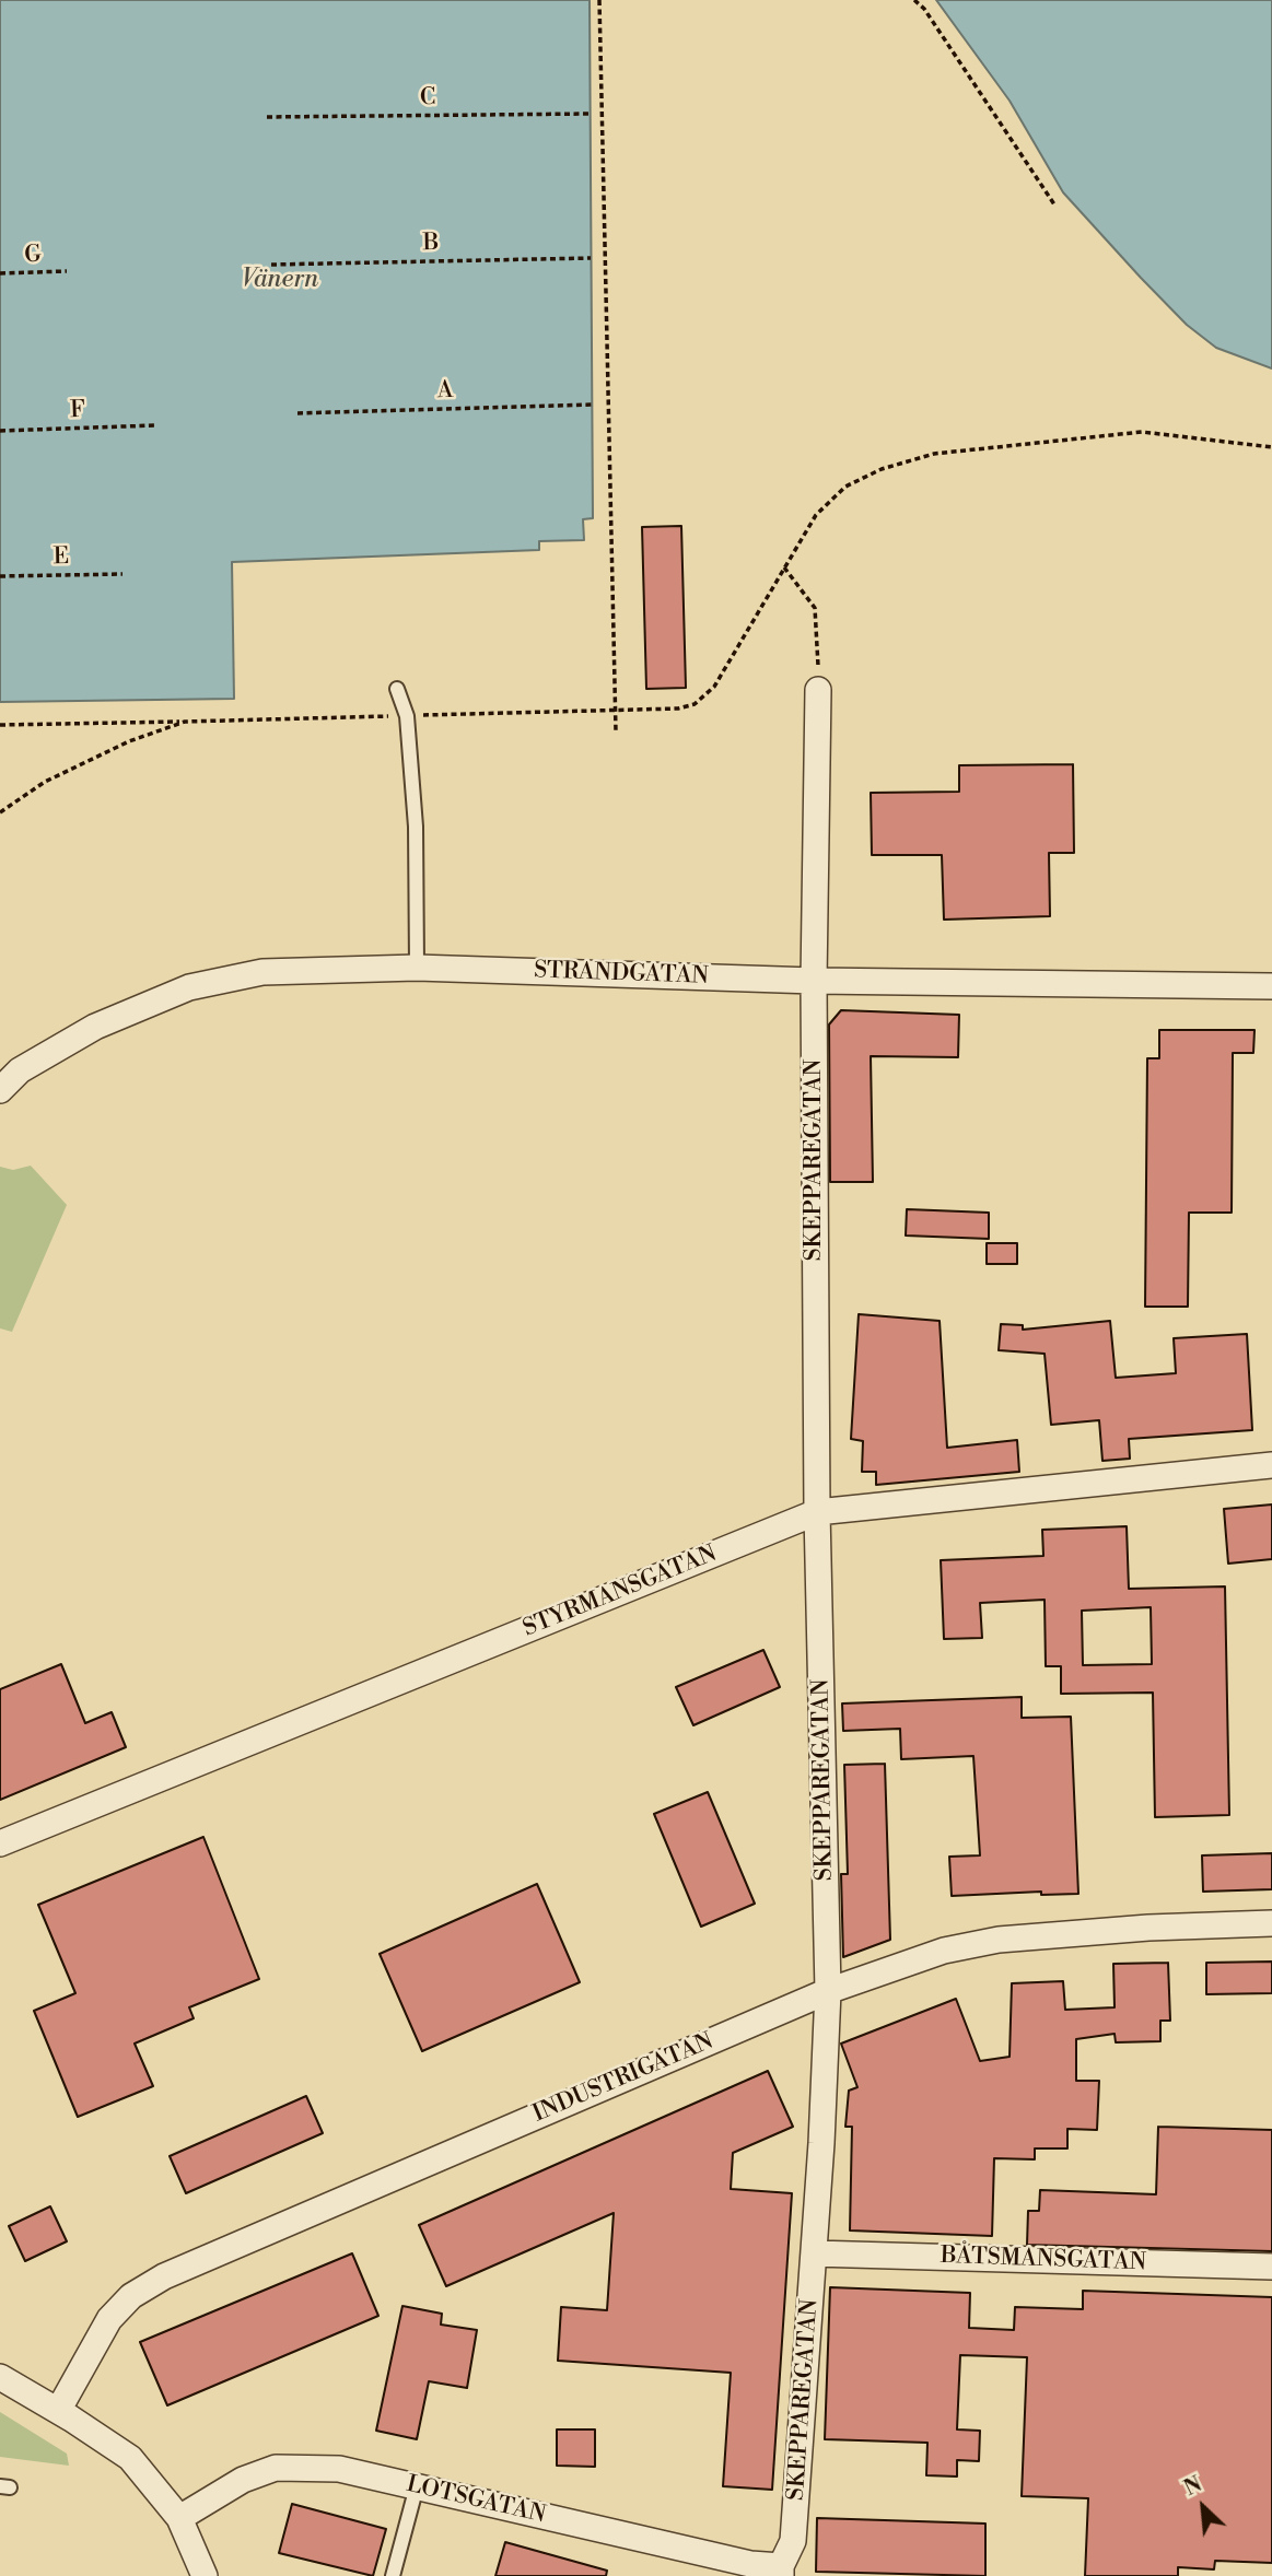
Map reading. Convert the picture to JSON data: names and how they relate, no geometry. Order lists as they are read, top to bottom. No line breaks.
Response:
{"streets":{"street":["STRANDGATAN","SKEPPAREGATAN","STYRMANSGATAN","INDUSTRIGATAN","BÅTSMANSGATAN","LOTSGATAN"],"path":["C","B","G","A","F","E"]},"crossings":[["STRANDGATAN","SKEPPAREGATAN"],["SKEPPAREGATAN","STYRMANSGATAN"],["SKEPPAREGATAN","INDUSTRIGATAN"],["SKEPPAREGATAN","BÅTSMANSGATAN"],["SKEPPAREGATAN","LOTSGATAN"]],"water":["Vänern"],"north":"top left"}
